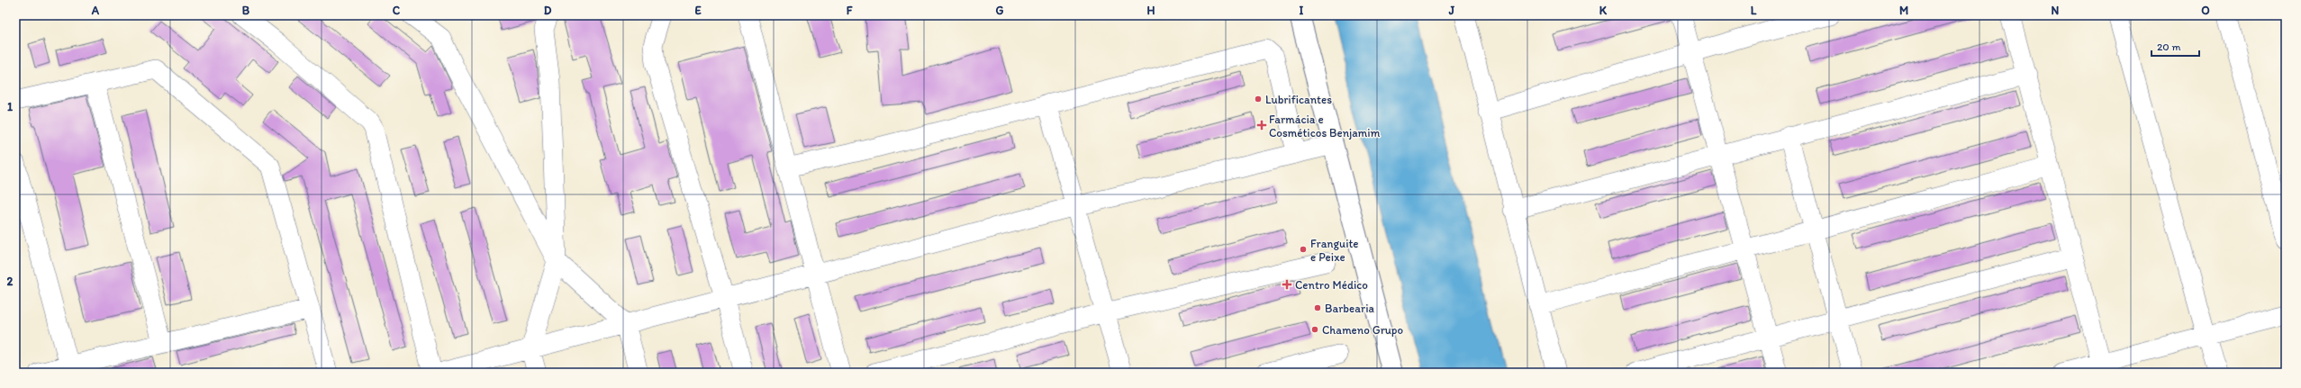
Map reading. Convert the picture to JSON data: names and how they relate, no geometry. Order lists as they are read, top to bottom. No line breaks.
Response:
{"places":{"other":["Lubrificantes","Franguite e Peixe","Barbearia","Chameno Grupo"],"health":["Farmácia e Cosméticos Benjamim","Centro Médico"]},"scale_bar":"20 m","grid":{"columns":["A","B","C","D","E","F","G","H","I","J","K","L","M","N","O"],"rows":["1","2"]}}
